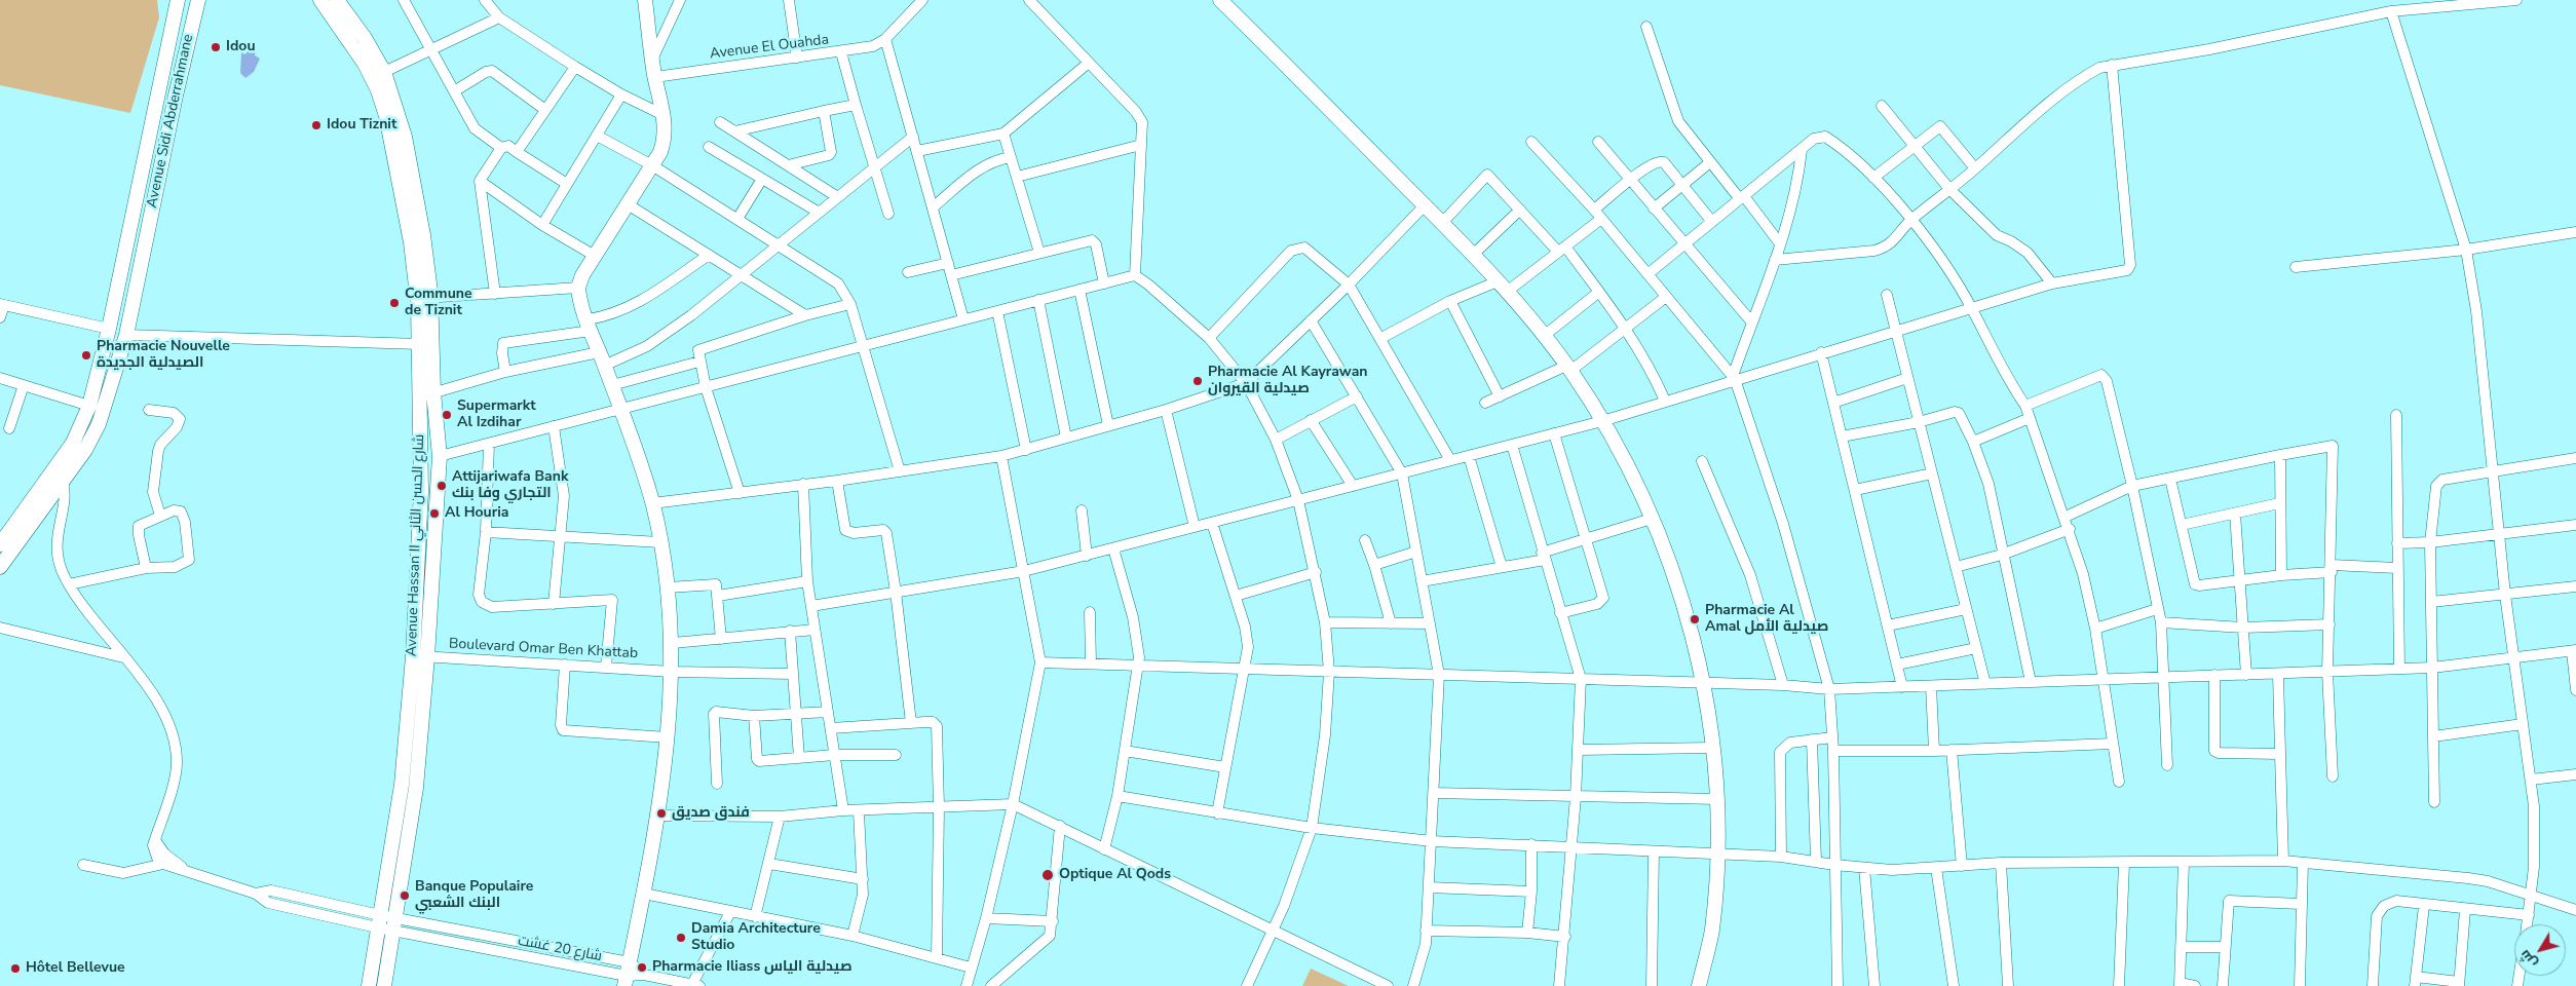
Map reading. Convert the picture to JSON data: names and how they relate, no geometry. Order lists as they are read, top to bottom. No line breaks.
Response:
{"streets":{"street":["Avenue El Ouahda","Avenue Sidi Abderrahmane","Avenue Hassan II شارع الحسن الثاني","Boulevard Omar Ben Khattab","شارع 20 غشت"]},"crossings":[["Avenue Hassan II شارع الحسن الثاني","Boulevard Omar Ben Khattab"],["Avenue Hassan II شارع الحسن الثاني","شارع 20 غشت"]],"places":["Idou","Idou Tiznit","Commune de Tiznit","Pharmacie Nouvelle الصيدلية الجديدة","Pharmacie Al Kayrawan صيدلية القيروان","Supermarkt Al Izdihar","Attijariwafa Bank التجاري وفا بنك","Al Houria","Pharmacie Al Amal صيدلية الأمل","فندق صديق","Optique Al Qods","Banque Populaire البنك الشعبي","Damia Architecture Studio","Pharmacie Iliass صيدلية الياس","Hôtel Bellevue"],"north":"bottom left"}
